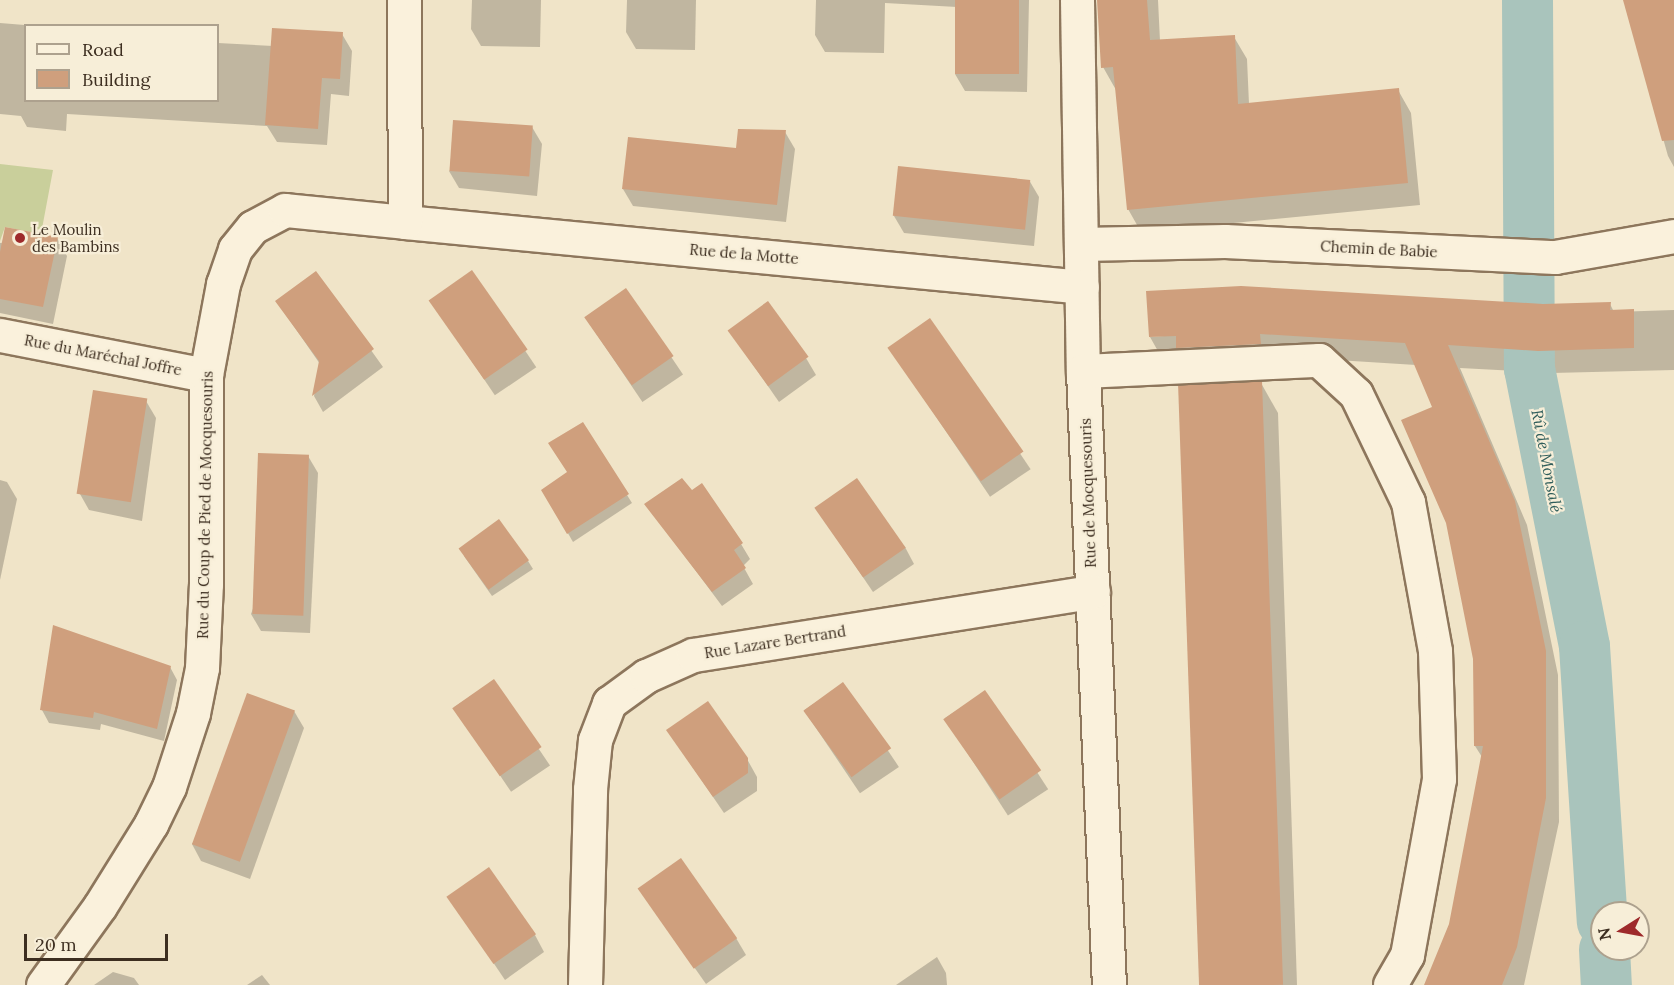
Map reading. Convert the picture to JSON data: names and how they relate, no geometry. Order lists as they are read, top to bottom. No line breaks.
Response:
{"streets":{"street":["Chemin de Babie","Rue de la Motte","Rue du Maréchal Joffre","Rue de Mocquesouris","Rue du Coup de Pied de Mocquesouris","Rue Lazare Bertrand"]},"crossings":[["Chemin de Babie","Rue de Mocquesouris"],["Rue de la Motte","Rue de Mocquesouris"],["Rue de la Motte","Rue du Coup de Pied de Mocquesouris"],["Rue du Maréchal Joffre","Rue du Coup de Pied de Mocquesouris"],["Rue de Mocquesouris","Rue Lazare Bertrand"]],"water":["Rû de Monsalé"],"places":["Le Moulin des Bambins"],"legend":["Road","Building"],"scale_bar":"20 m","north":"left"}
